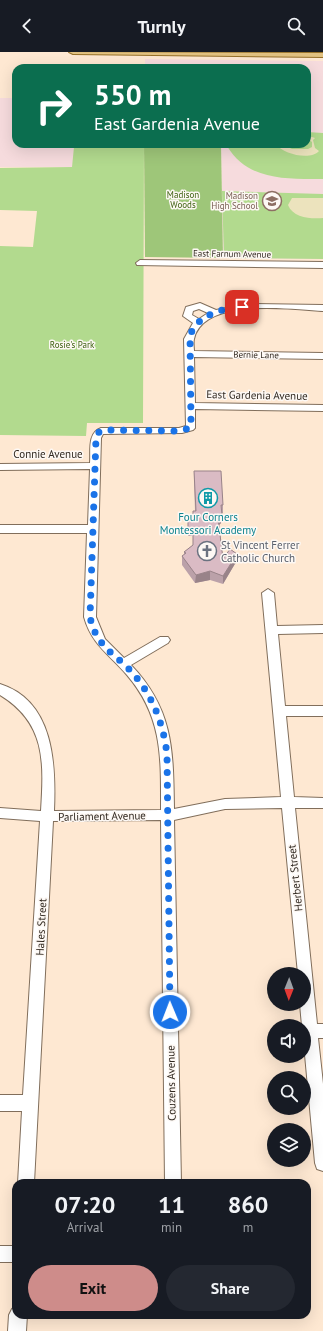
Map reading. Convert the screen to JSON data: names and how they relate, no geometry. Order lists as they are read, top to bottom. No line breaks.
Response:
{"streets":{"street":["East Farnum Avenue","Bernie Lane","East Gardenia Avenue","Connie Avenue","Parliament Avenue","Herbert Street","Hales Street","Couzens Avenue"]},"crossings":[["East Gardenia Avenue","Couzens Avenue"],["Connie Avenue","Couzens Avenue"],["Parliament Avenue","Herbert Street"],["Parliament Avenue","Hales Street"],["Parliament Avenue","Couzens Avenue"]],"parks":["Madison Woods","Rosie's Park"],"places":{"school or university":["Madison High School"],"building":["Four Corners Montessori Academy"],"church":["St Vincent Ferrer Catholic Church"]},"north":"bottom","page":{"header":"Turnly","turn":["550 m","East Gardenia Avenue"],"eta":["07:20","Arrival","11","min","860","m"],"buttons":["Exit","Share"]}}
